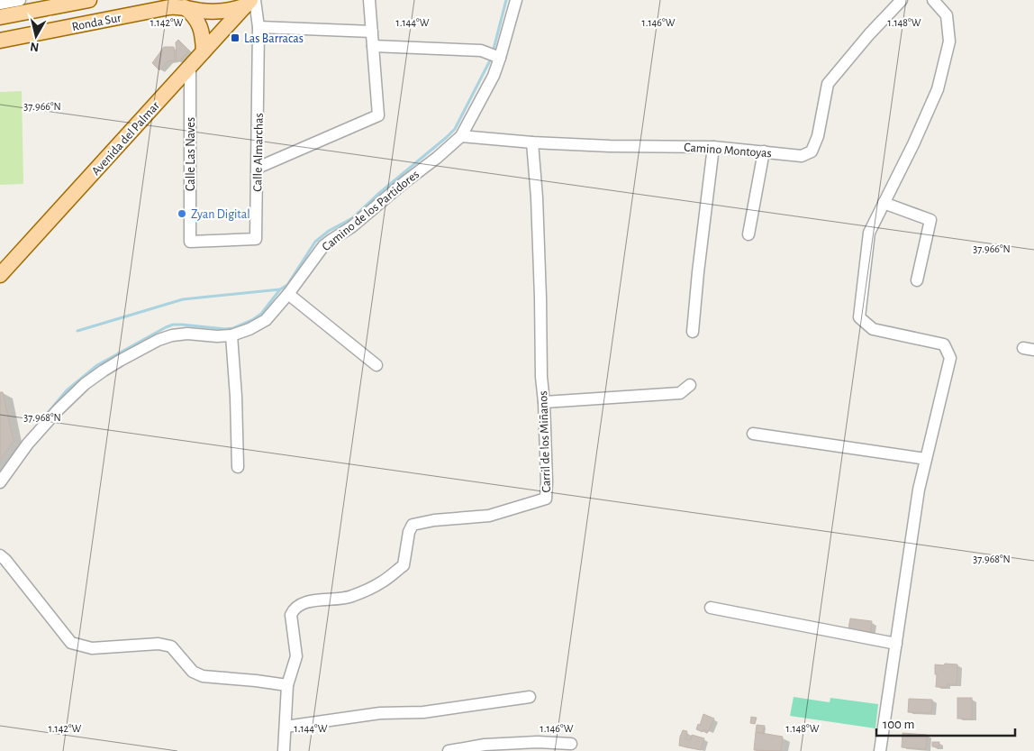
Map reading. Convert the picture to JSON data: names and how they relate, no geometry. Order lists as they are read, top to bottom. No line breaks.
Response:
{"streets":{"main road":["Ronda Sur","Avenida del Palmar"],"street":["Camino Montoyas","Calle Almarchas","Calle Las Naves","Camino de los Partidores","Carril de los Miñanos"]},"crossings":[["Ronda Sur","Avenida del Palmar"],["Ronda Sur","Calle Almarchas"],["Avenida del Palmar","Calle Almarchas"],["Avenida del Palmar","Calle Las Naves"],["Camino Montoyas","Camino de los Partidores"],["Camino Montoyas","Carril de los Miñanos"],["Calle Almarchas","Calle Las Naves"]],"places":{"transit":["Las Barracas"],"other":["Zyan Digital"]},"scale_bar":"100 m","north":"bottom","coordinates":["1.142°W","1.144°W","1.146°W","1.148°W","37.966°N","37.968°N"]}
